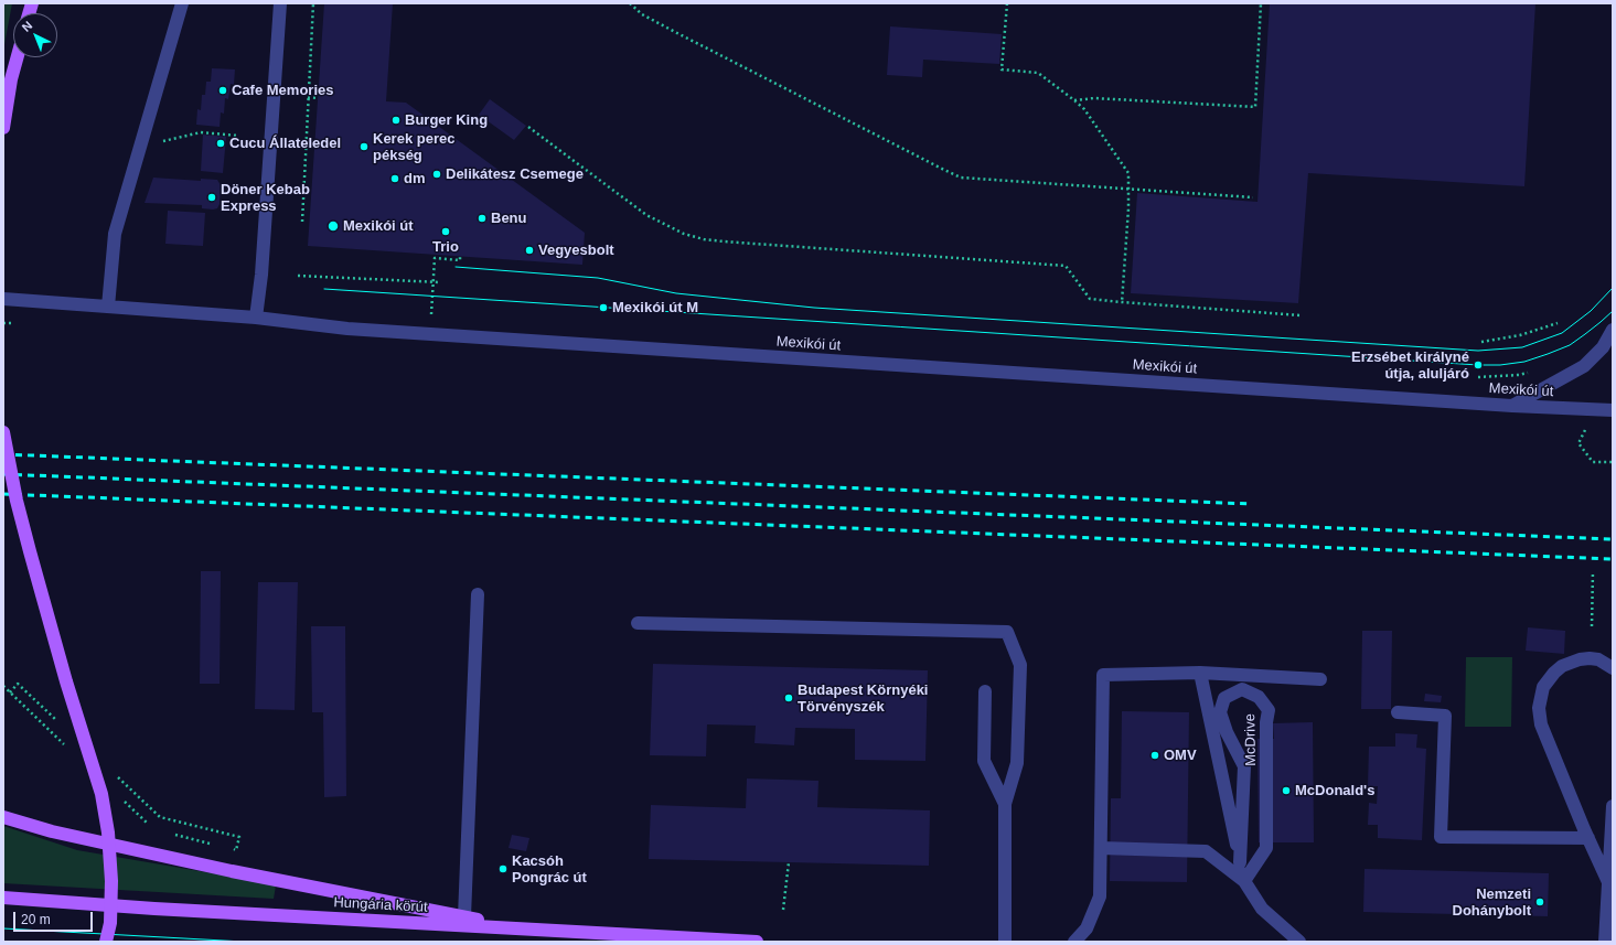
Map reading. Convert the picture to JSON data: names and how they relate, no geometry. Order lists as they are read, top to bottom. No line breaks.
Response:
{"streets":{"main road":["Hungária körút"],"street":["Mexikói út","McDrive"]},"places":["Cafe Memories","Burger King","Cucu Állateledel","Kerek perec pékség","Delikátesz Csemege","dm","Döner Kebab Express","Benu","Mexikói út","Trio","Vegyesbolt","Mexikói út M","Erzsébet királyné útja, aluljáró","Budapest Környéki Törvényszék","OMV","McDonald's","Kacsóh Pongrác út","Nemzeti Dohánybolt"],"scale_bar":"20 m","north":"top left"}
